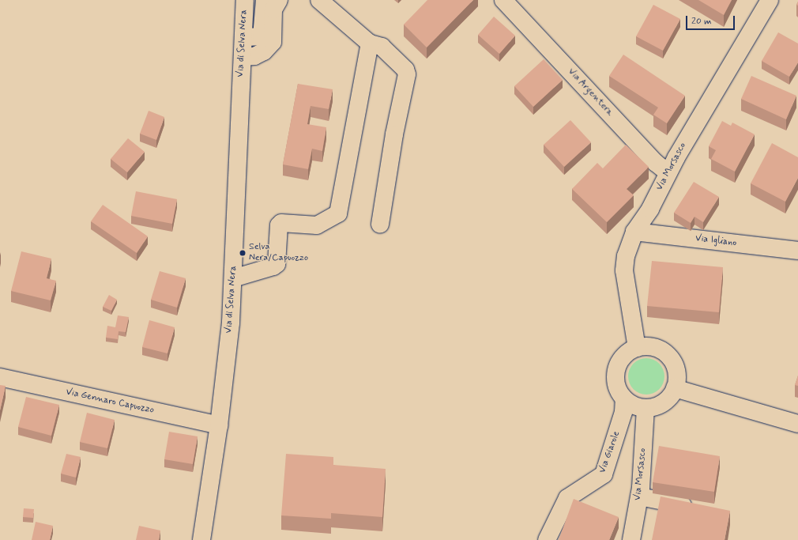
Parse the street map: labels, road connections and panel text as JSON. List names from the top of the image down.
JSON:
{
  "streets": {
    "street": [
      "Via di Selva Nera",
      "Via Argentera",
      "Via Morsasco",
      "Via Igliano",
      "Via Gennaro Capuozzo",
      "Via Giarole"
    ]
  },
  "crossings": [
    ["Via di Selva Nera", "Via Gennaro Capuozzo"],
    ["Via Argentera", "Via Morsasco"],
    ["Via Morsasco", "Via Igliano"],
    ["Via Morsasco", "Via Giarole"]
  ],
  "places": ["Selva Nera/Capuozzo"],
  "scale_bar": "20 m"
}
